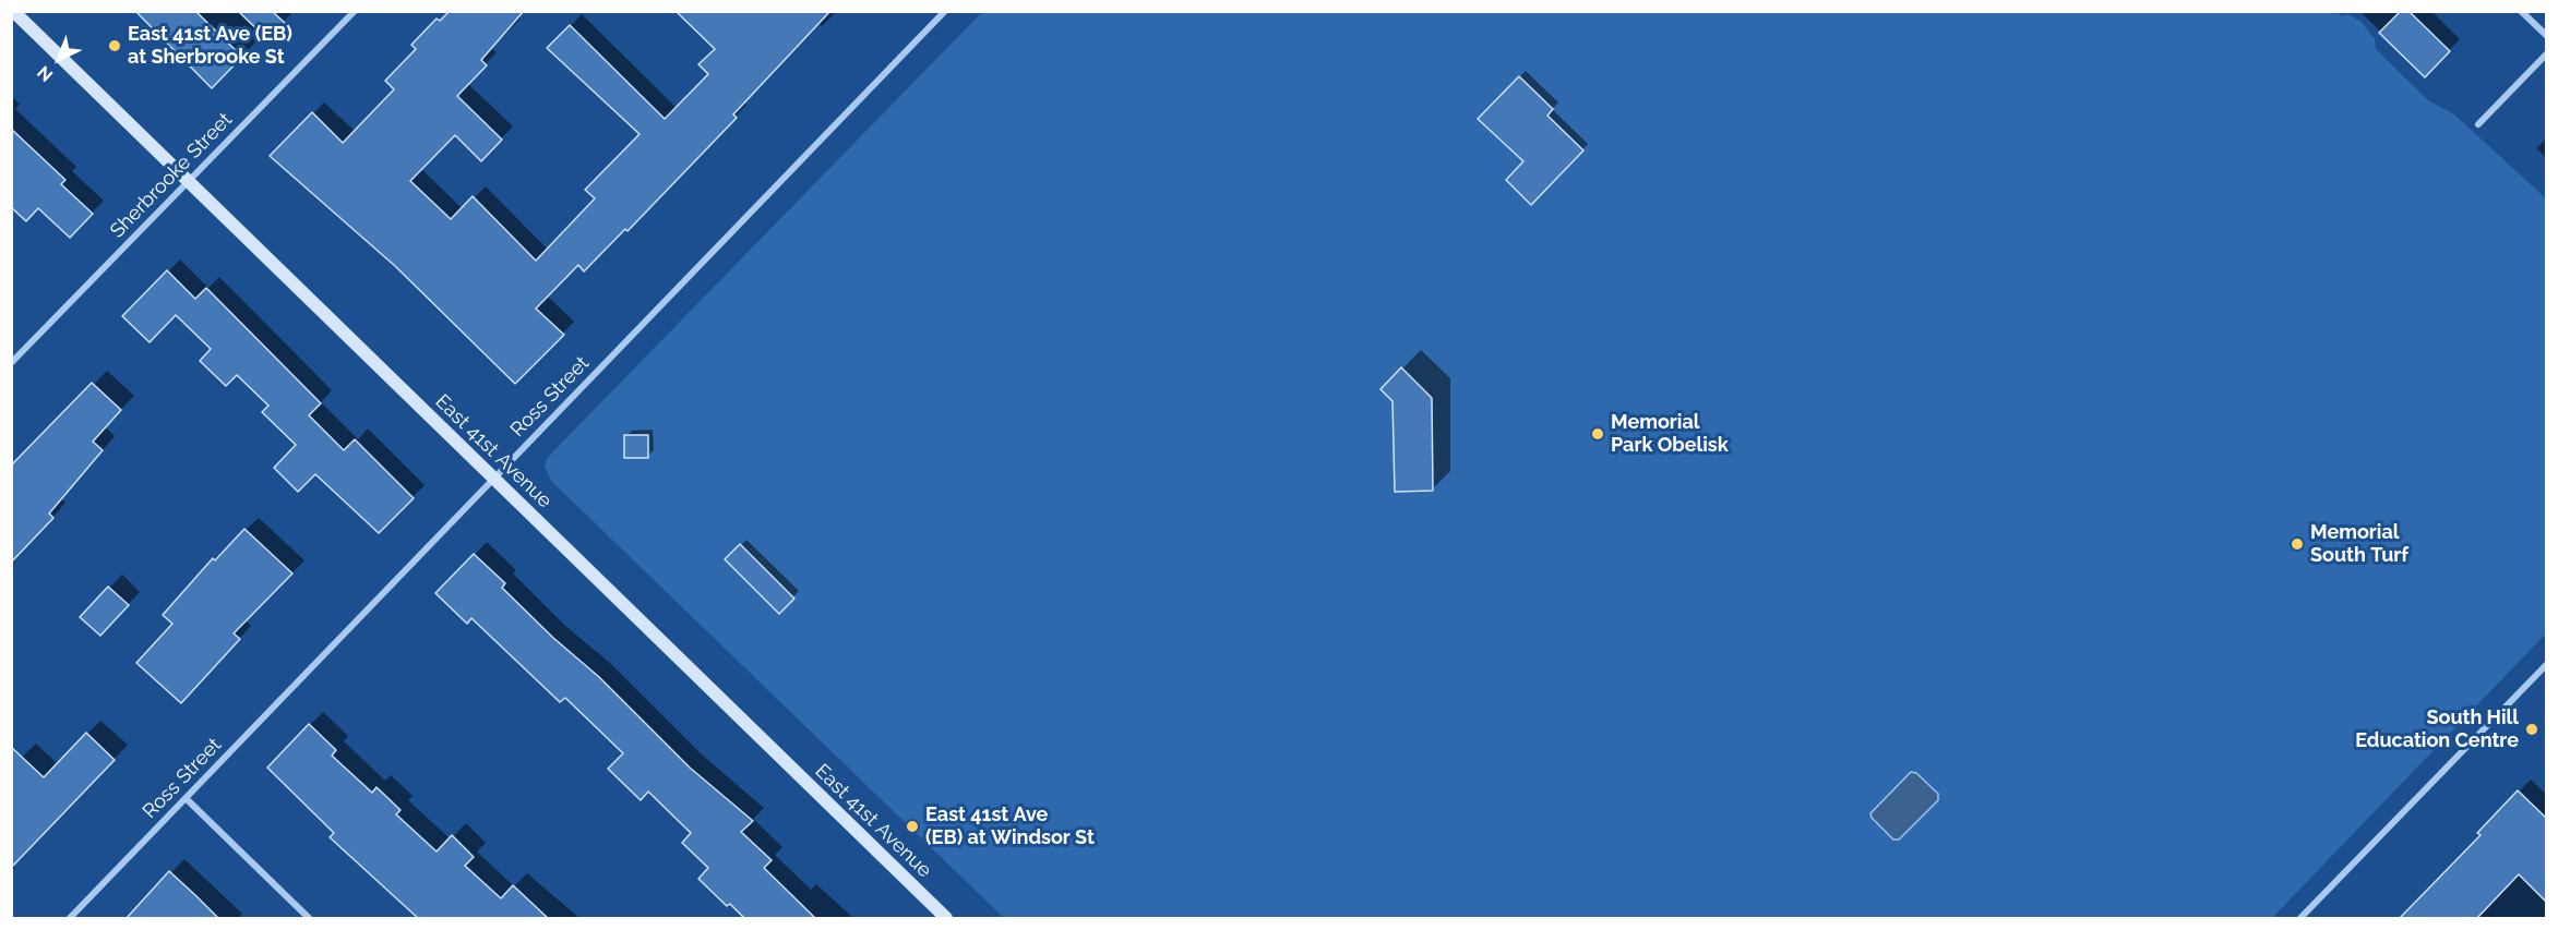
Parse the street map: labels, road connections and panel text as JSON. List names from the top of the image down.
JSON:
{
  "streets": {
    "main road": ["East 41st Avenue"],
    "street": ["Sherbrooke Street", "Ross Street"]
  },
  "crossings": [
    ["Sherbrooke Street", "East 41st Avenue"],
    ["Ross Street", "East 41st Avenue"]
  ],
  "places": [
    "East 41st Ave (EB) at Sherbrooke St",
    "Memorial Park Obelisk",
    "Memorial South Turf",
    "South Hill Education Centre",
    "East 41st Ave (EB) at Windsor St"
  ],
  "north": "bottom left"
}
